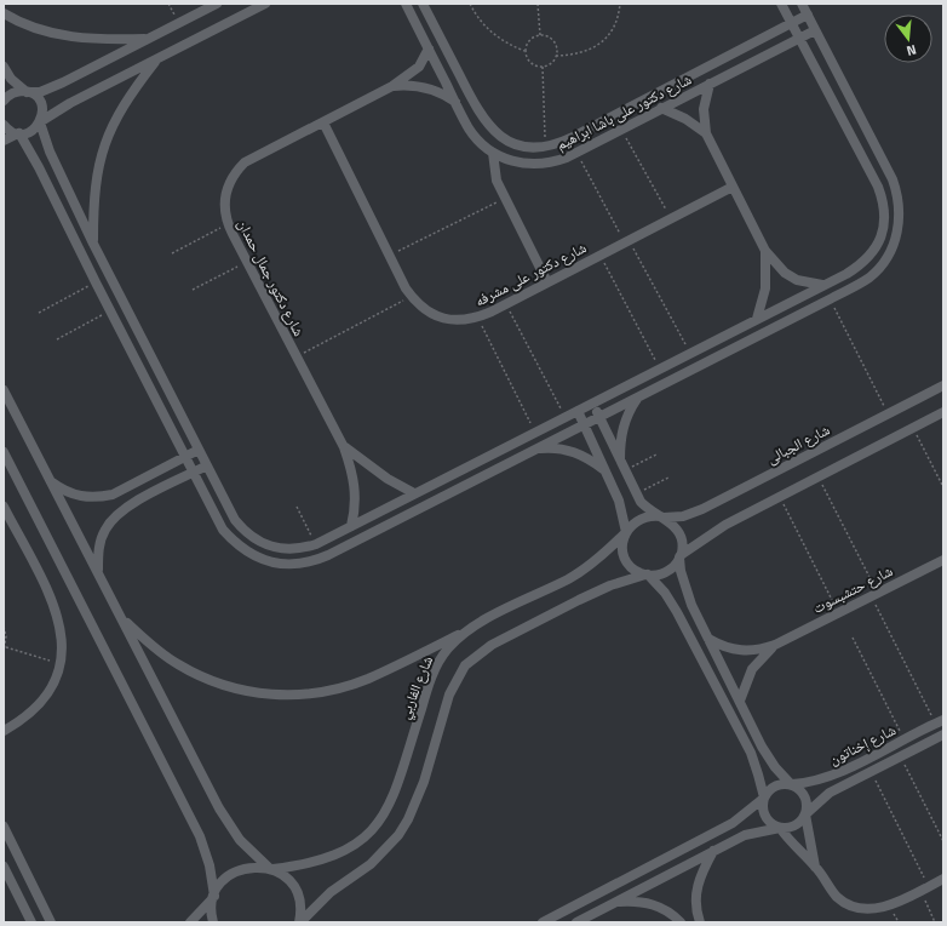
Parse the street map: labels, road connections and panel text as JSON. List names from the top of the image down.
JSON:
{
  "streets": {
    "street": [
      "شارع دكتور على باشا ابراهيم",
      "شارع دكتور على مشرفه",
      "شارع دكتور جمال حمدان",
      "شارع الجبالى",
      "شارع حتشبسوت",
      "شارع الفاربي",
      "شارع إخناتون"
    ]
  },
  "crossings": [
    ["شارع دكتور على باشا ابراهيم", "شارع دكتور جمال حمدان"],
    ["شارع دكتور على مشرفه", "شارع دكتور جمال حمدان"],
    ["شارع الجبالى", "شارع الفاربي"]
  ],
  "north": "bottom"
}
